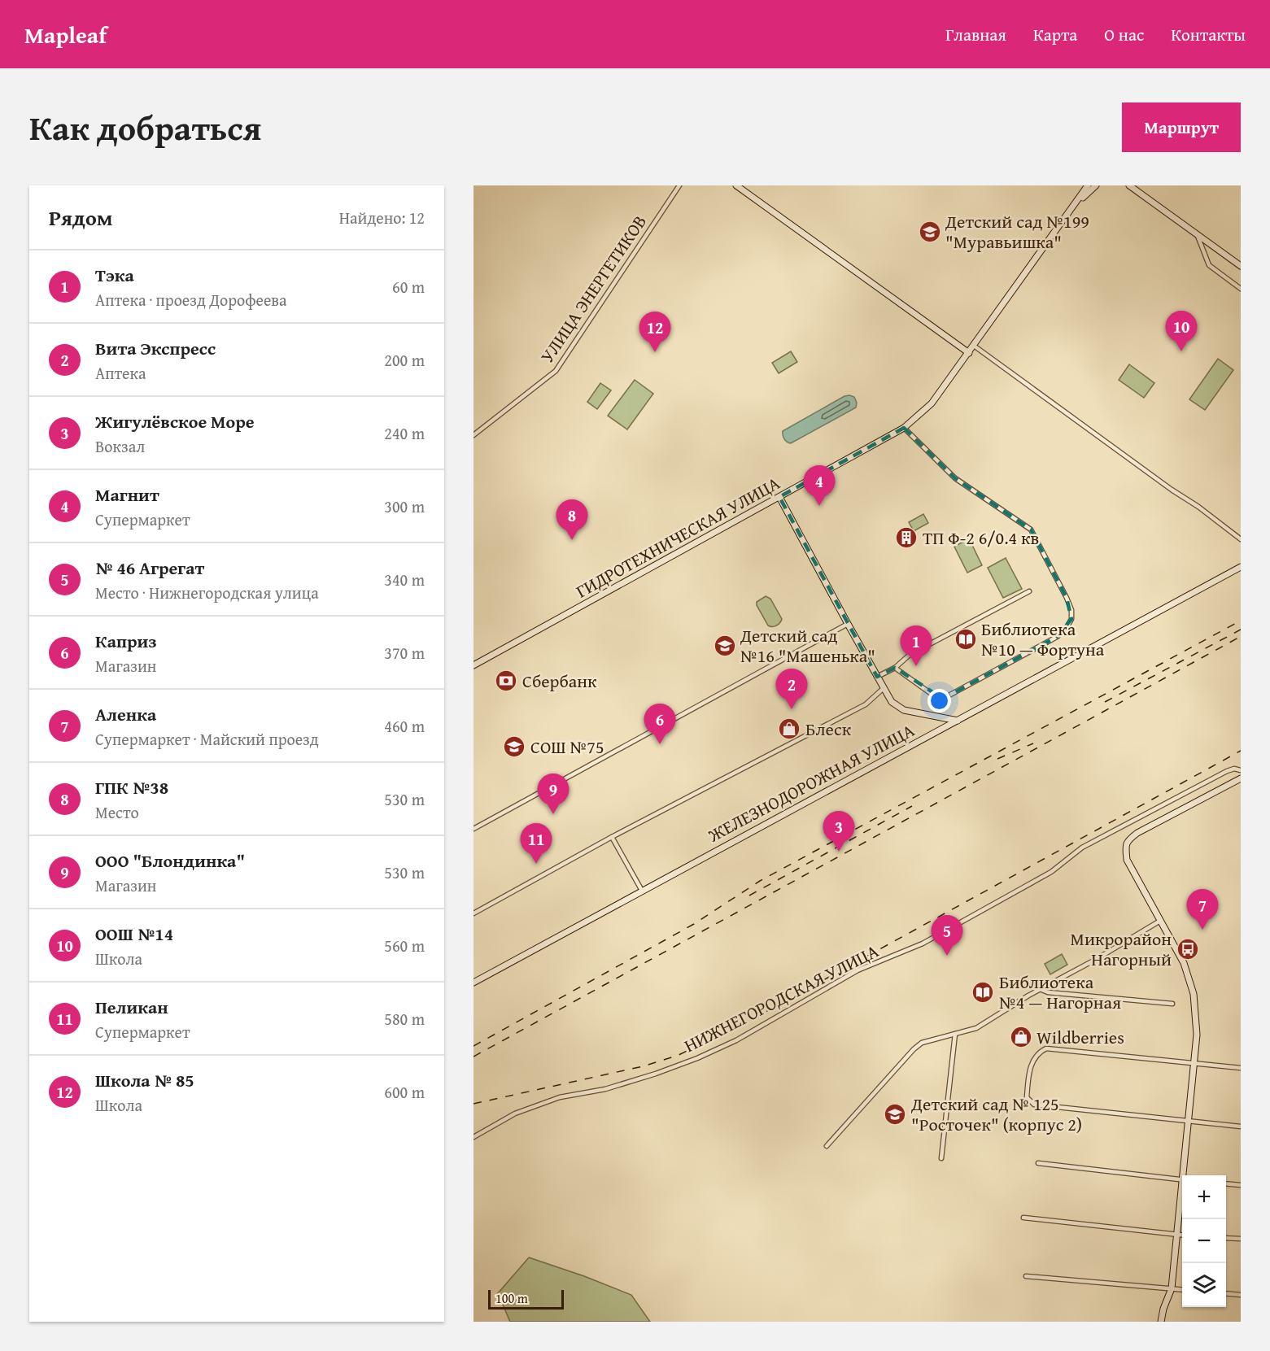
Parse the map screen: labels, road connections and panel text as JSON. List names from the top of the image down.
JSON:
{
  "streets": {
    "main road": ["ГИДРОТЕХНИЧЕСКАЯ УЛИЦА", "ЖЕЛЕЗНОДОРОЖНАЯ УЛИЦА"],
    "street": ["УЛИЦА ЭНЕРГЕТИКОВ", "НИЖНЕГОРОДСКАЯ УЛИЦА"]
  },
  "places": {
    "school or university": [
      "Детский сад №199 \"Муравьишка\"",
      "Детский сад №16 \"Машенька\"",
      "СОШ №75",
      "Детский сад № 125 \"Росточек\" (корпус 2)"
    ],
    "building": ["ТП Ф-2 6/0.4 кв"],
    "library": ["Библиотека №10 — Фортуна", "Библиотека №4 — Нагорная"],
    "bank": ["Сбербанк"],
    "shop": ["Блеск", "Wildberries"],
    "bus stop": ["Микрорайон Нагорный"]
  },
  "scale_bar": "100 m",
  "page": {
    "header": "Mapleaf",
    "nav": [
      "Главная",
      "Карта",
      "О нас",
      "Контакты"
    ],
    "title": "Как добраться",
    "buttons": "Маршрут",
    "heading": ["Рядом", "Найдено: 12"],
    "list": [
      {
        "mark": "1",
        "name": "Тэка",
        "note": "Аптека · проезд Дорофеева",
        "value": "60 m"
      },
      {
        "mark": "2",
        "name": "Вита Экспресс",
        "note": "Аптека",
        "value": "200 m"
      },
      {
        "mark": "3",
        "name": "Жигулёвское Море",
        "note": "Вокзал",
        "value": "240 m"
      },
      {
        "mark": "4",
        "name": "Магнит",
        "note": "Супермаркет",
        "value": "300 m"
      },
      {
        "mark": "5",
        "name": "№ 46 Агрегат",
        "note": "Место · Нижнегородская улица",
        "value": "340 m"
      },
      {
        "mark": "6",
        "name": "Каприз",
        "note": "Магазин",
        "value": "370 m"
      },
      {
        "mark": "7",
        "name": "Аленка",
        "note": "Супермаркет · Майский проезд",
        "value": "460 m"
      },
      {
        "mark": "8",
        "name": "ГПК №38",
        "note": "Место",
        "value": "530 m"
      },
      {
        "mark": "9",
        "name": "ООО \"Блондинка\"",
        "note": "Магазин",
        "value": "530 m"
      },
      {
        "mark": "10",
        "name": "ООШ №14",
        "note": "Школа",
        "value": "560 m"
      },
      {
        "mark": "11",
        "name": "Пеликан",
        "note": "Супермаркет",
        "value": "580 m"
      },
      {
        "mark": "12",
        "name": "Школа № 85",
        "note": "Школа",
        "value": "600 m"
      }
    ],
    "pins": [
      "10",
      "12",
      "4",
      "8",
      "1",
      "2",
      "6",
      "9",
      "3",
      "11",
      "7",
      "5"
    ],
    "map_buttons": ["+", "−"],
    "scale": "100 m"
  }
}
